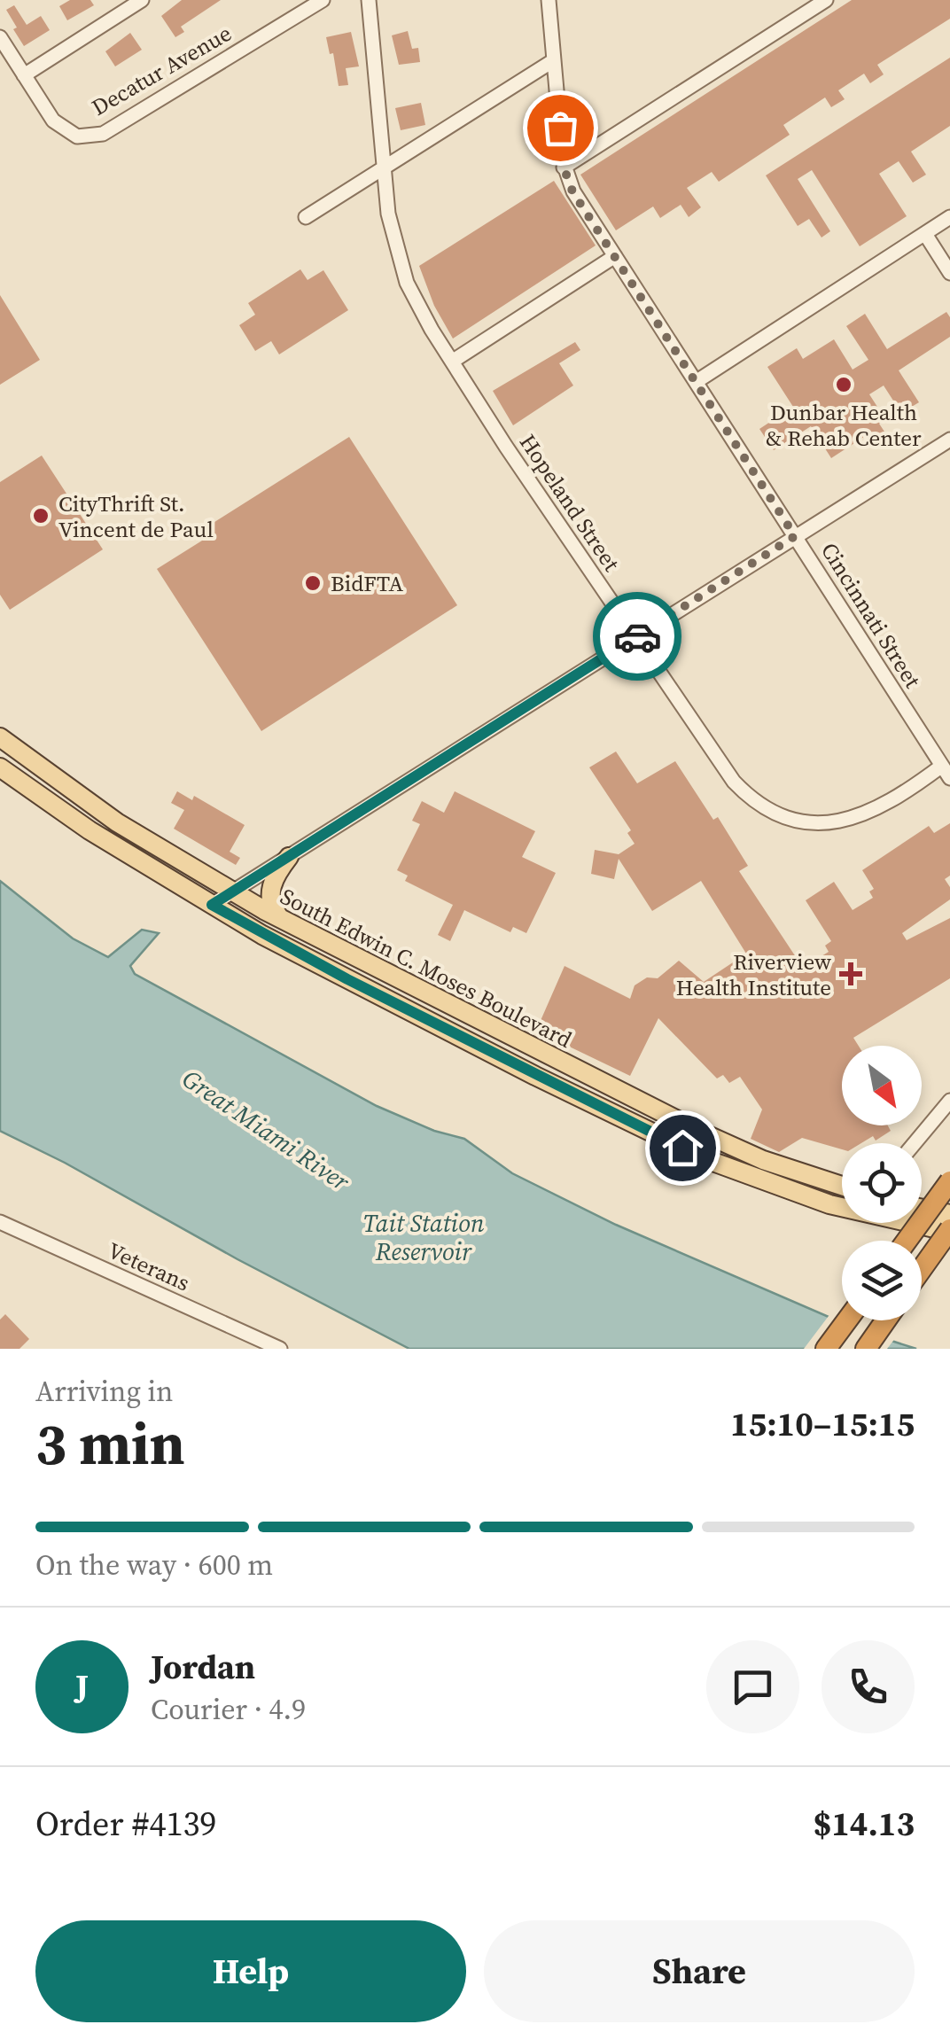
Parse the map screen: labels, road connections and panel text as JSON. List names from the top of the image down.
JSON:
{
  "streets": {
    "main road": ["South Edwin C. Moses Boulevard"],
    "street": [
      "Decatur Avenue",
      "Hopeland Street",
      "Cincinnati Street",
      "Veterans"
    ]
  },
  "crossings": [
    ["Hopeland Street", "Cincinnati Street"]
  ],
  "water": ["Great Miami River", "Tait Station Reservoir"],
  "places": {
    "other": ["Dunbar Health & Rehab Center", "CityThrift St. Vincent de Paul", "BidFTA"],
    "health": ["Riverview Health Institute"]
  },
  "north": "bottom right",
  "page": {
    "heading": ["3 min", "Arriving in", "15:10–15:15"],
    "panel": [
      "Jordan",
      "Courier · 4.9",
      "Order #4139",
      "$14.13"
    ],
    "bar": "On the way · 600 m",
    "round": "J",
    "buttons": ["Help", "Share"]
  }
}
